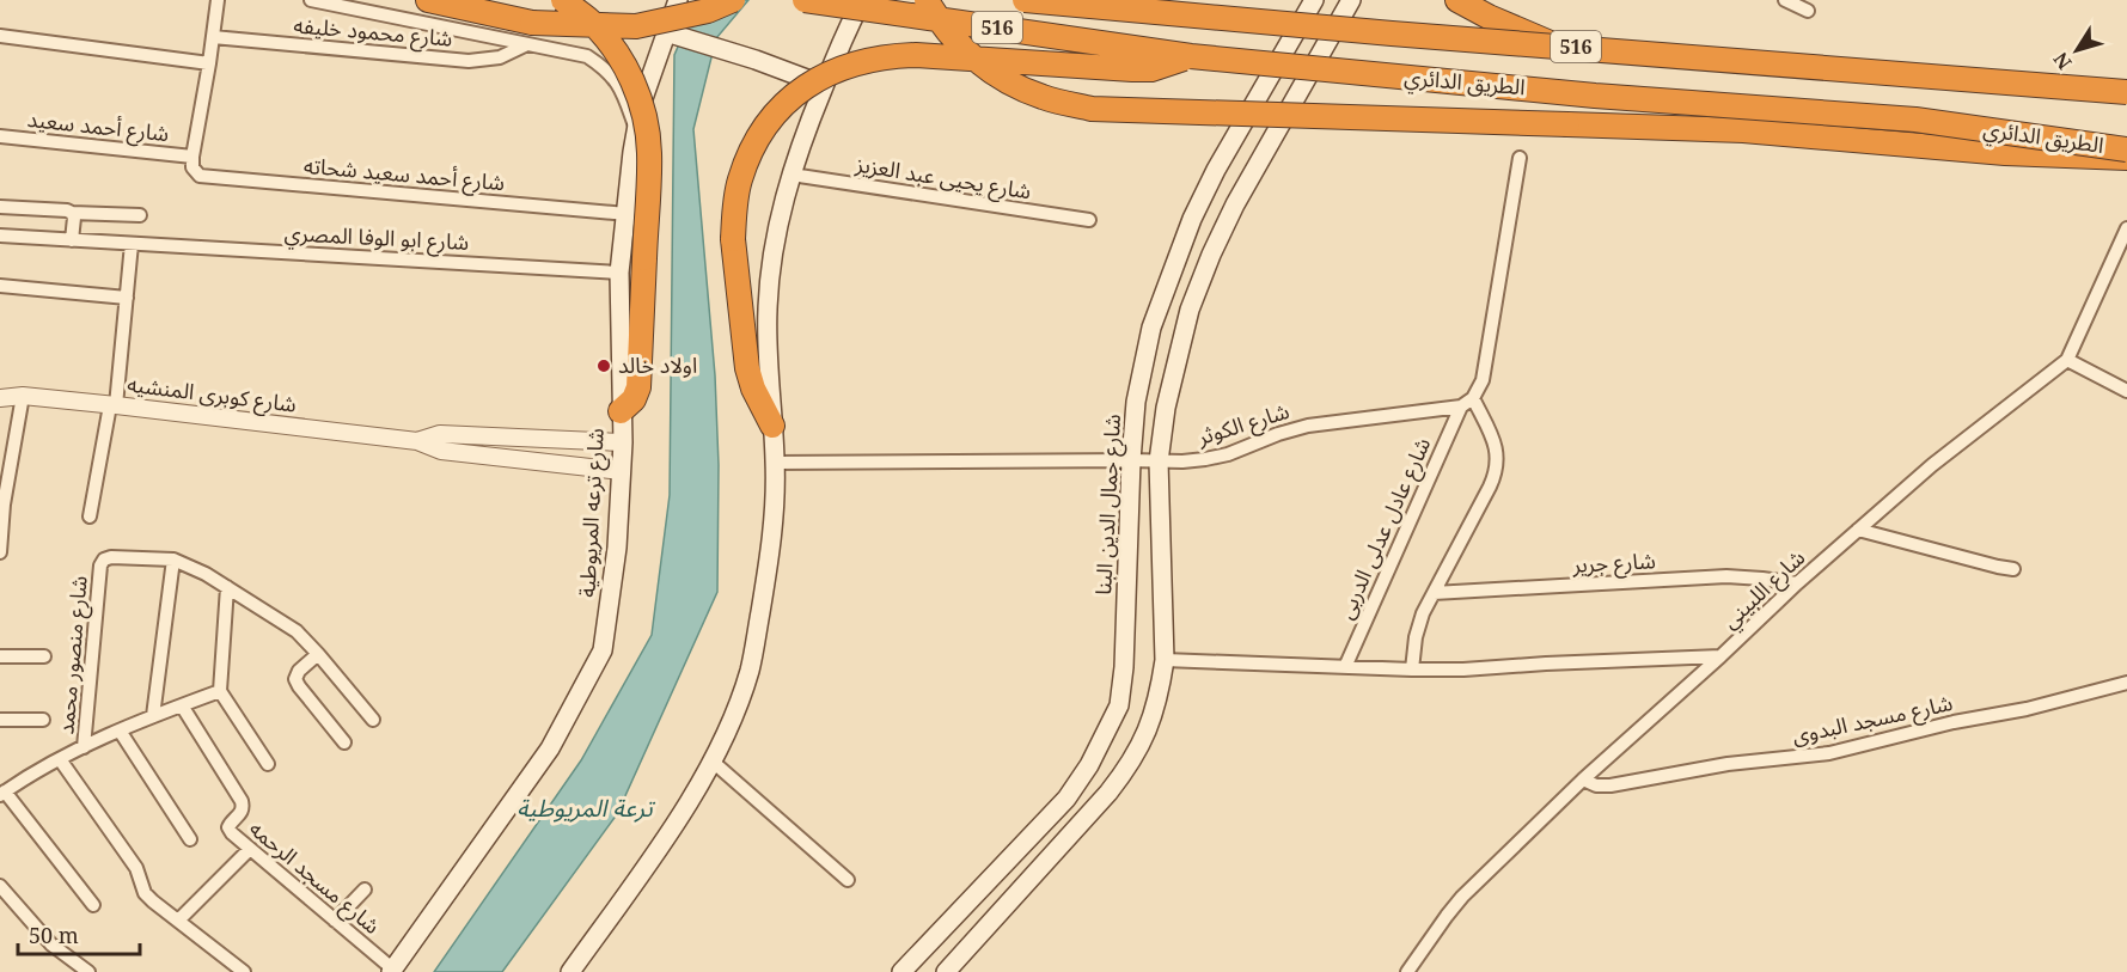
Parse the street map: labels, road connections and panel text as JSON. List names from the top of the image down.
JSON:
{
  "streets": {
    "highway": ["516", "الطريق الدائري"],
    "main road": ["شارع جمال الدين البنا", "شارع ترعه المريوطية"],
    "street": [
      "شارع محمود خليفه",
      "شارع أحمد سعيد",
      "شارع أحمد سعيد شحاته",
      "شارع يحيى عبد العزيز",
      "شارع ابو الوفا المصري",
      "شارع كوبرى المنشيه",
      "شارع الكوثر",
      "شارع عادل عدلى الدربى",
      "شارع جرير",
      "شارع اللبيني",
      "شارع منصور محمد",
      "شارع مسجد البدوى",
      "شارع مسجد الرحمه"
    ]
  },
  "crossings": [
    ["شارع أحمد سعيد", "شارع أحمد سعيد شحاته"],
    ["شارع أحمد سعيد شحاته", "شارع ترعه المريوطية"],
    ["شارع ابو الوفا المصري", "شارع ترعه المريوطية"],
    ["شارع كوبرى المنشيه", "شارع ترعه المريوطية"],
    ["شارع الكوثر", "شارع جمال الدين البنا"],
    ["شارع الكوثر", "شارع عادل عدلى الدربى"],
    ["شارع ترعه المريوطية", "شارع مسجد الرحمه"],
    ["شارع جرير", "شارع اللبيني"],
    ["شارع اللبيني", "شارع مسجد البدوى"]
  ],
  "water": ["ترعة المريوطية"],
  "places": ["اولاد خالد"],
  "scale_bar": "50 m",
  "north": "bottom left"
}
